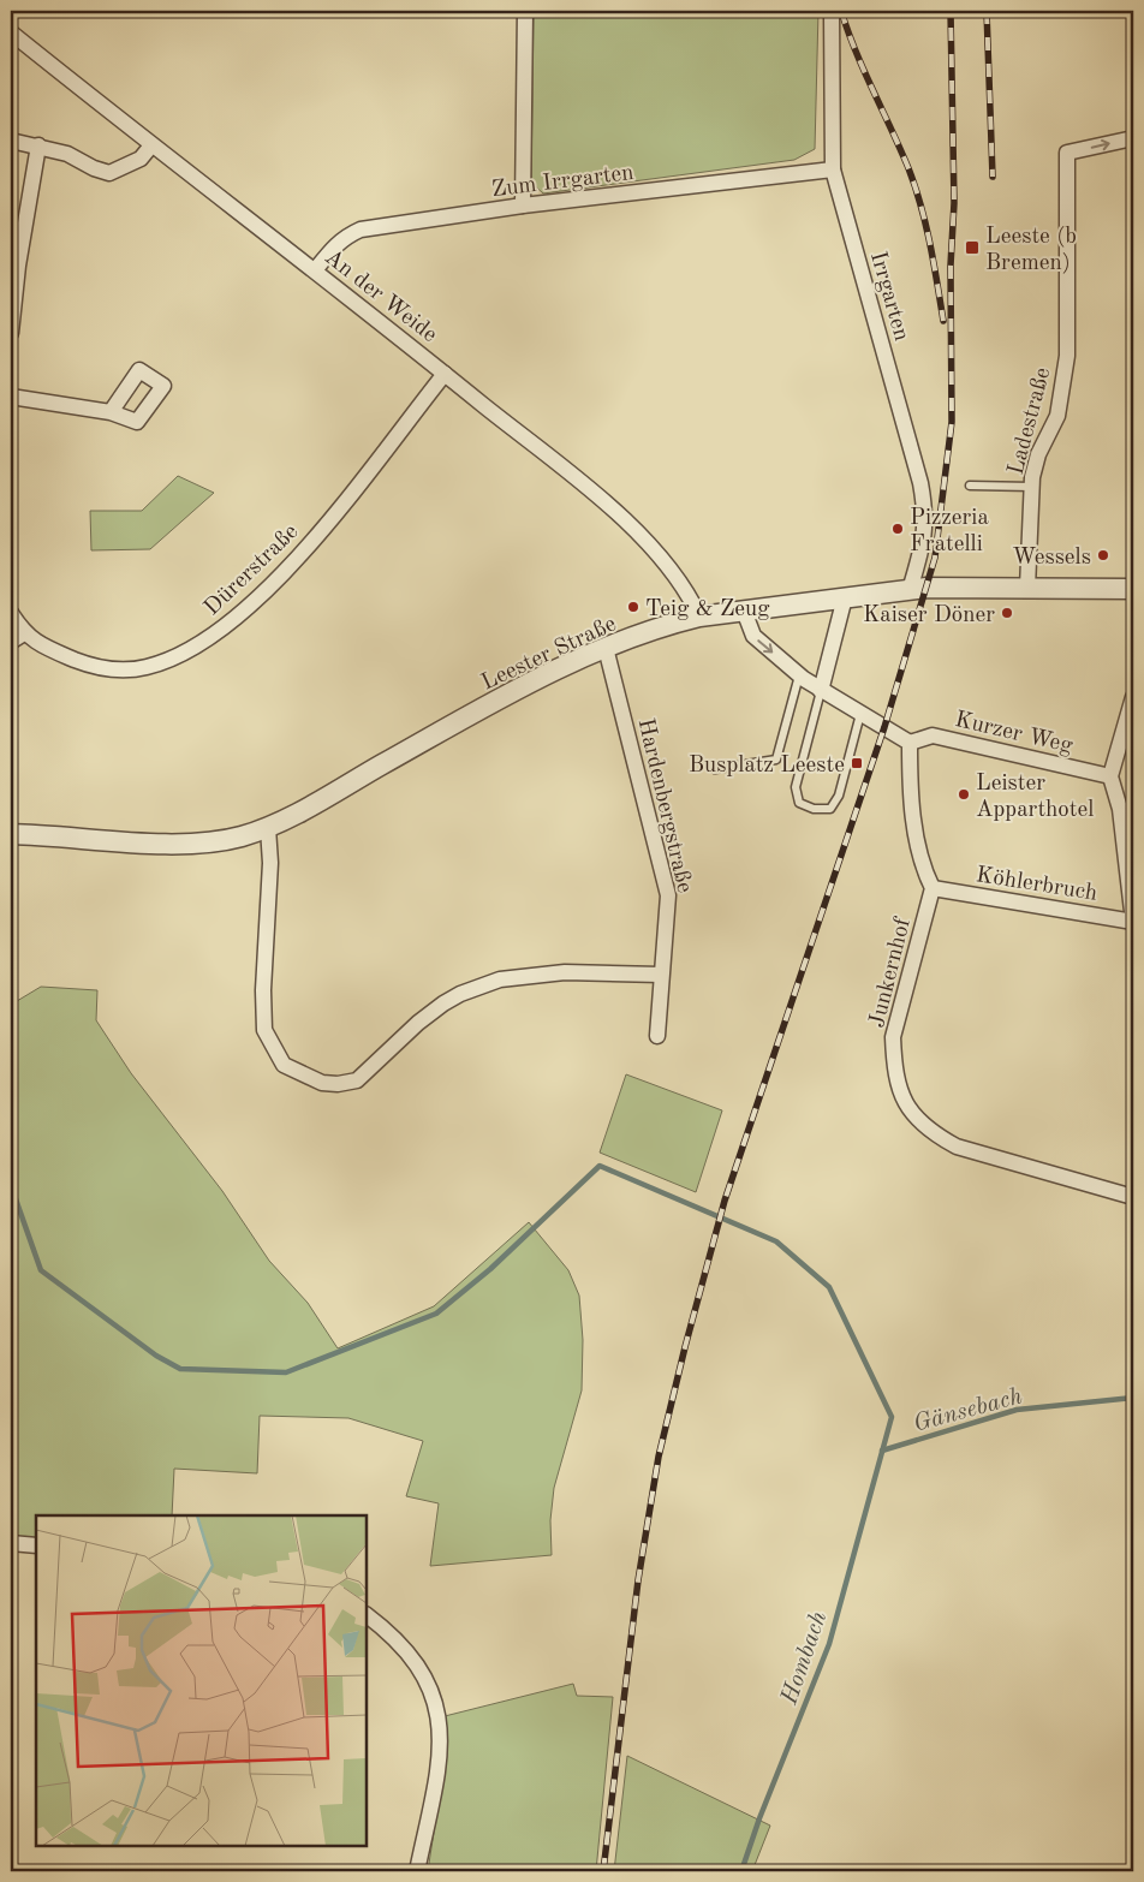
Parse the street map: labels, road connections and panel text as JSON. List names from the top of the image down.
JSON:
{
  "streets": {
    "street": [
      "Zum Irrgarten",
      "An der Weide",
      "Irrgarten",
      "Ladestraße",
      "Dürerstraße",
      "Leester Straße",
      "Kurzer Weg",
      "Hardenbergstraße",
      "Köhlerbruch",
      "Junkernhof"
    ]
  },
  "crossings": [
    ["Zum Irrgarten", "An der Weide"],
    ["Zum Irrgarten", "Irrgarten"],
    ["An der Weide", "Dürerstraße"],
    ["An der Weide", "Leester Straße"],
    ["Irrgarten", "Leester Straße"],
    ["Ladestraße", "Leester Straße"],
    ["Leester Straße", "Hardenbergstraße"],
    ["Köhlerbruch", "Junkernhof"]
  ],
  "one_way": ["Ladestraße"],
  "water": ["Gänsebach", "Hombach"],
  "places": {
    "transit": ["Leeste (b Bremen)", "Busplatz Leeste"],
    "other": [
      "Pizzeria Fratelli",
      "Wessels",
      "Teig & Zeug",
      "Kaiser Döner",
      "Leister Apparthotel"
    ]
  }
}
